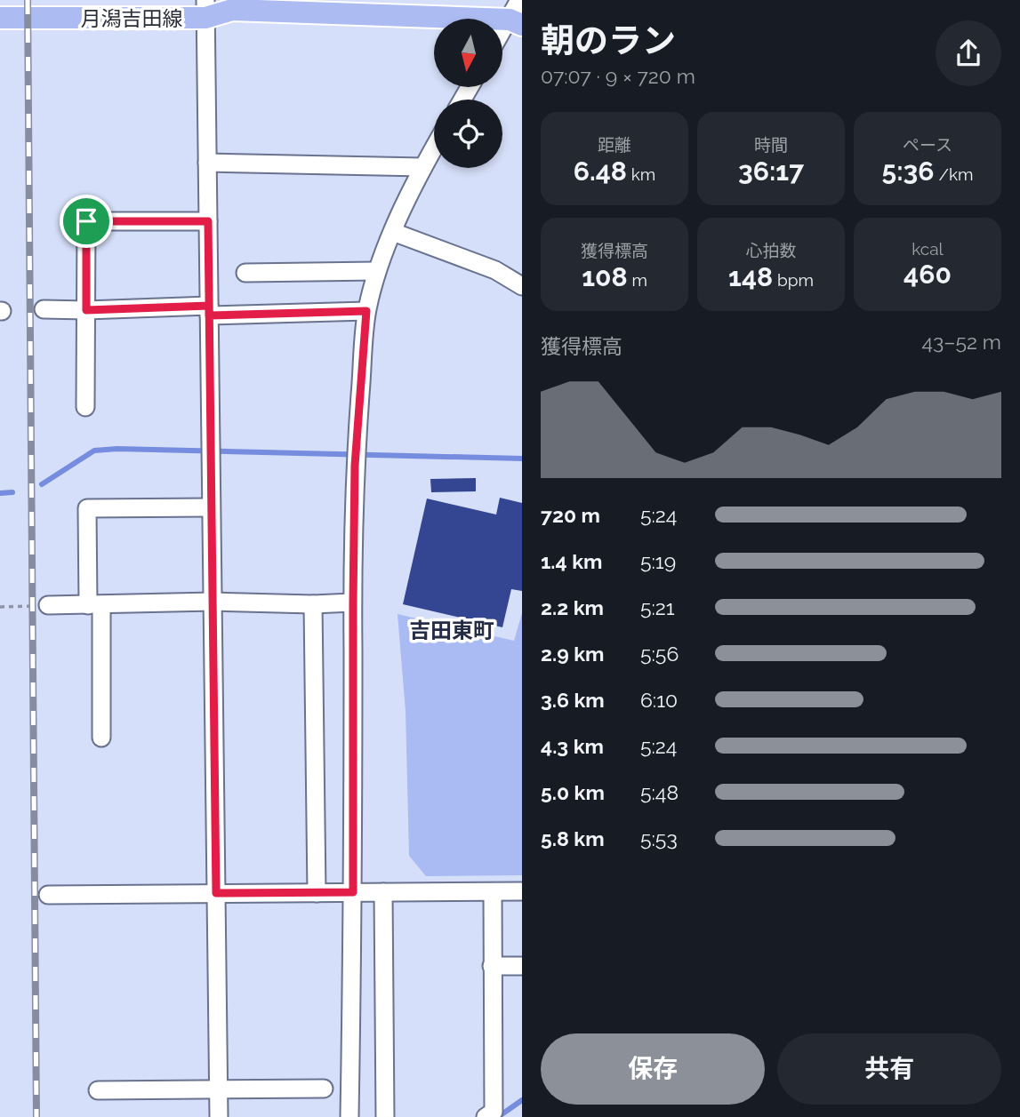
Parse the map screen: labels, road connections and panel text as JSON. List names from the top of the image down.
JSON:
{
  "streets": {
    "main road": ["月潟吉田線"]
  },
  "districts": ["吉田東町"],
  "north": "bottom",
  "page": {
    "heading": ["朝のラン", "07:07 · 9 × 720 m"],
    "stats": [
      ["距離", "6.48 km"],
      ["時間", "36:17"],
      ["ペース", "5:36 /km"],
      ["獲得標高", "108 m"],
      ["心拍数", "148 bpm"],
      ["kcal", "460"]
    ],
    "chart": ["獲得標高", "43–52 m"],
    "list": [
      {
        "name": "720 m",
        "note": "5:24"
      },
      {
        "name": "1.4 km",
        "note": "5:19"
      },
      {
        "name": "2.2 km",
        "note": "5:21"
      },
      {
        "name": "2.9 km",
        "note": "5:56"
      },
      {
        "name": "3.6 km",
        "note": "6:10"
      },
      {
        "name": "4.3 km",
        "note": "5:24"
      },
      {
        "name": "5.0 km",
        "note": "5:48"
      },
      {
        "name": "5.8 km",
        "note": "5:53"
      }
    ],
    "buttons": ["保存", "共有"]
  }
}
